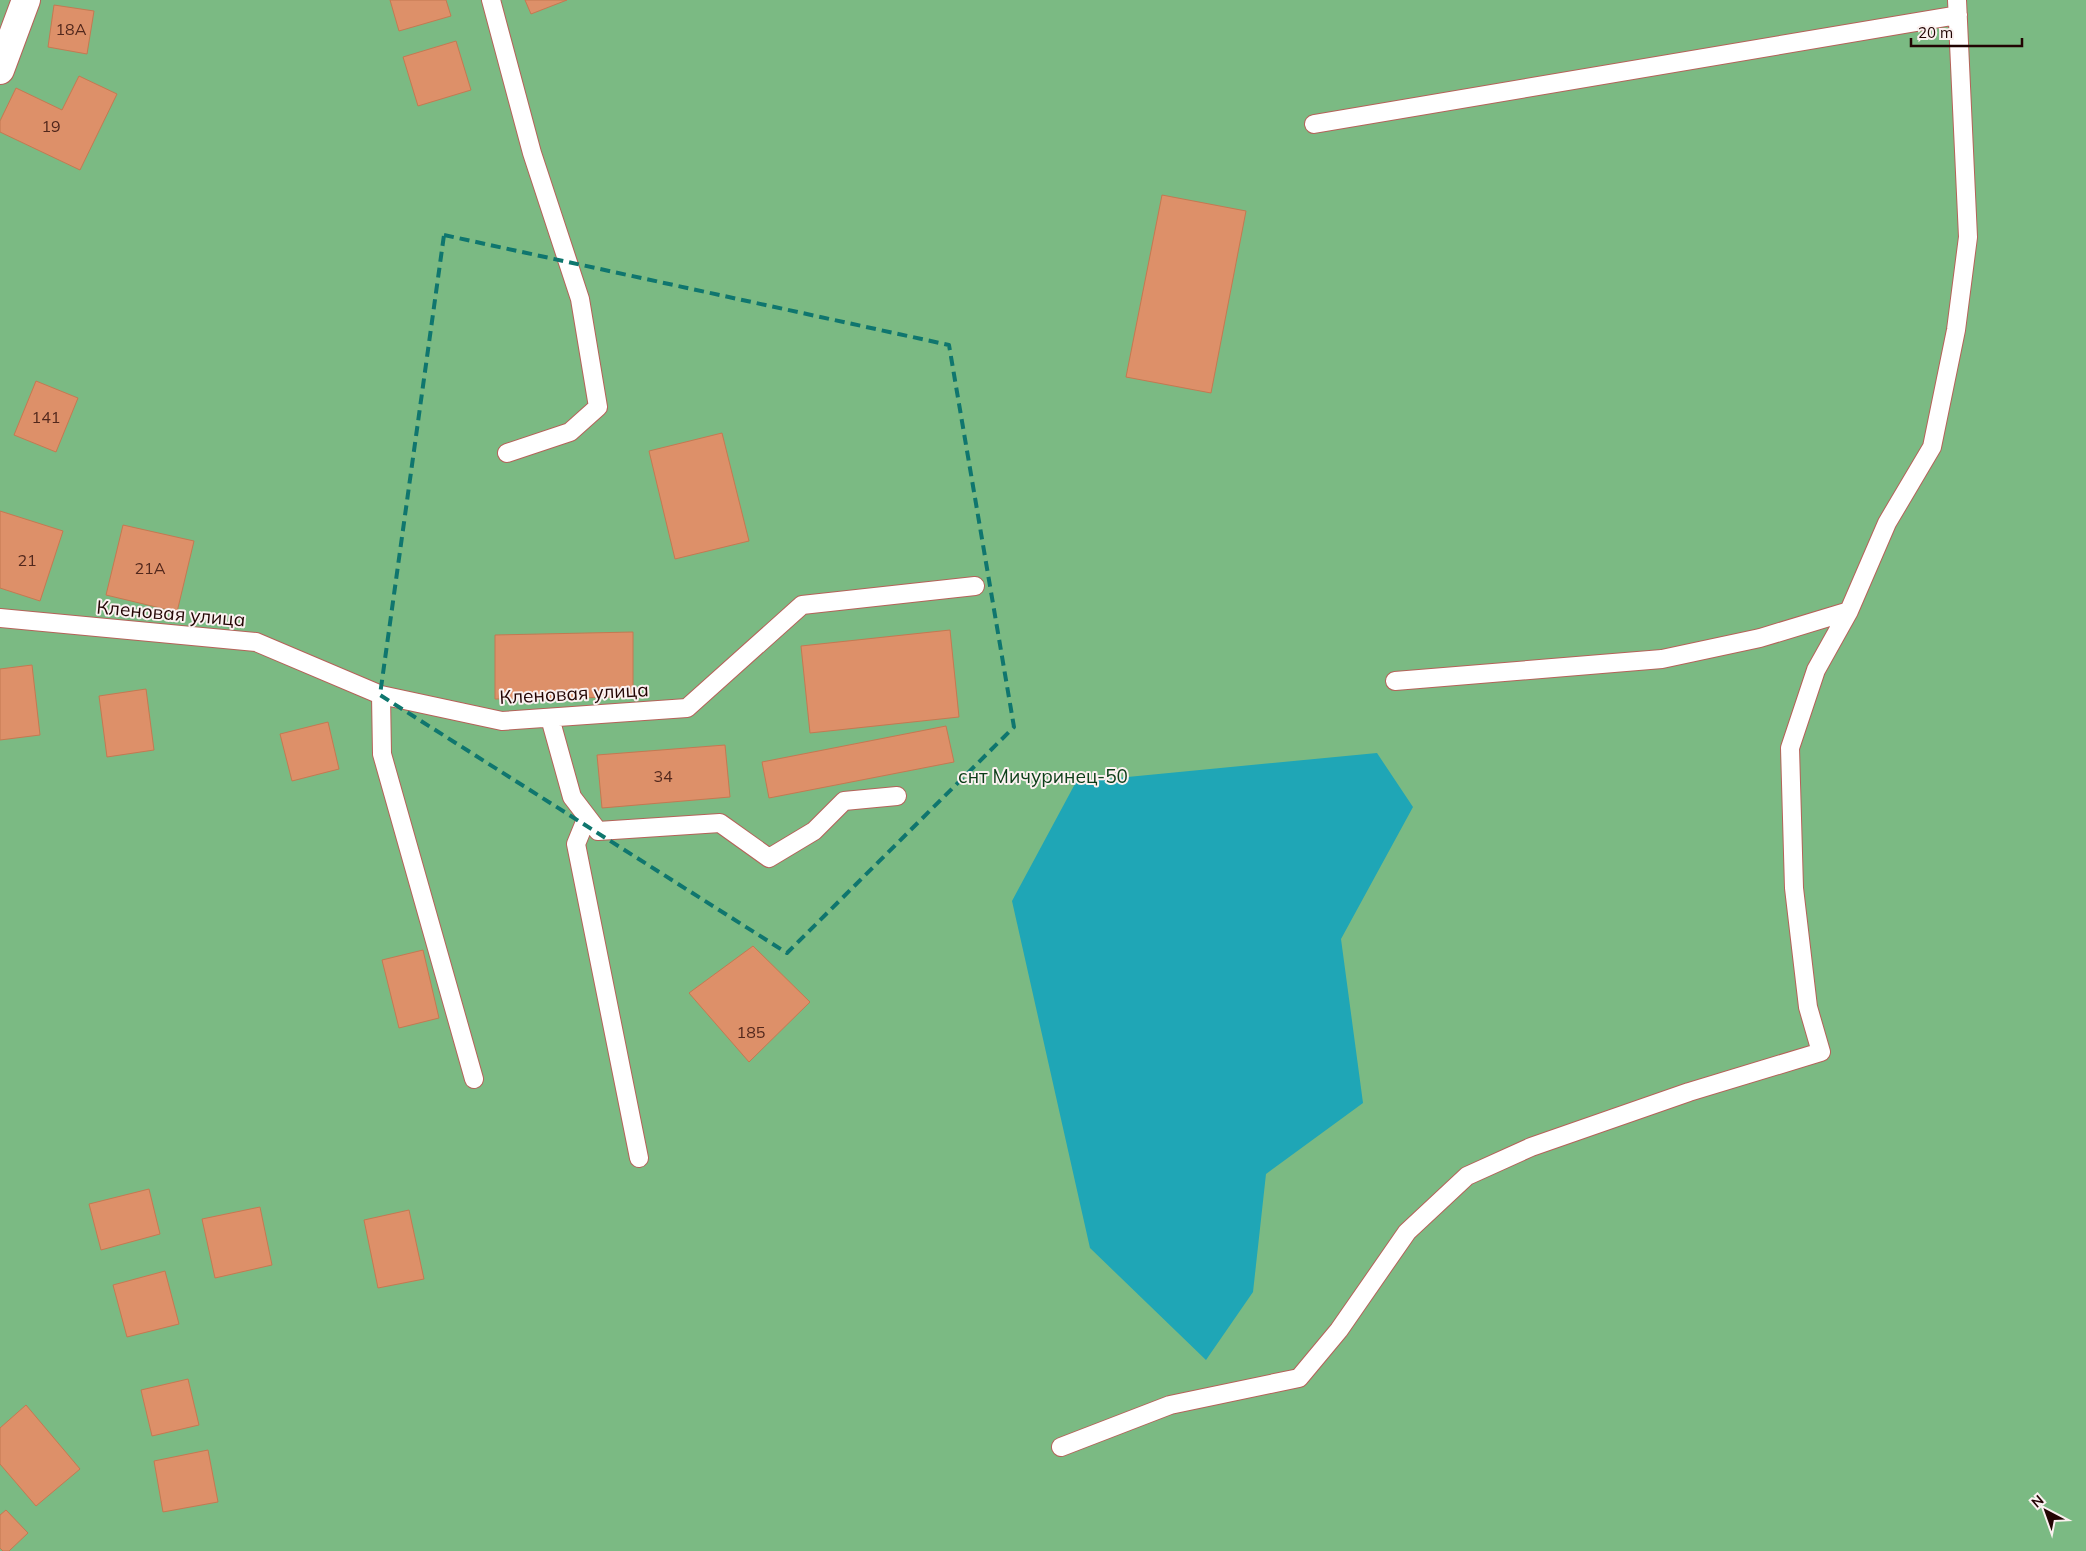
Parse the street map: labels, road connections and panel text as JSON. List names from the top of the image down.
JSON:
{
  "streets": {
    "lane": ["Кленовая улица"]
  },
  "parks": ["снт Мичуринец-50"],
  "house_numbers": [
    "18А",
    "19",
    "141",
    "21",
    "21А",
    "34",
    "185"
  ],
  "scale_bar": "20 m",
  "north": "top left"
}
